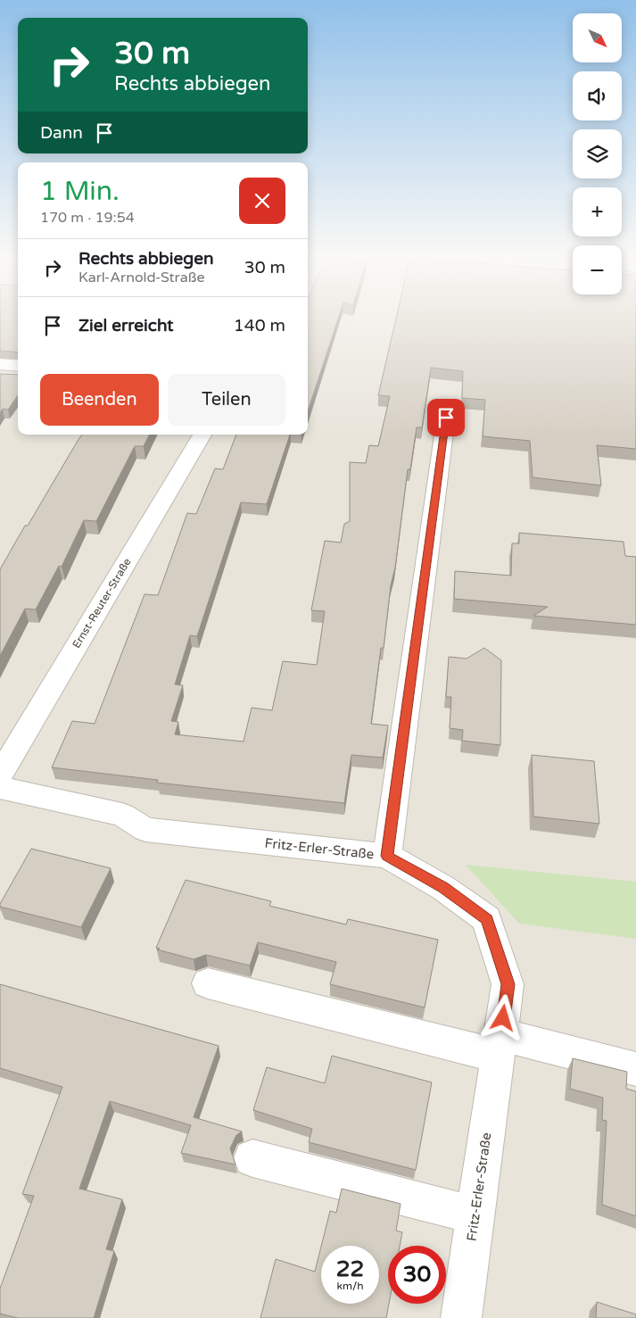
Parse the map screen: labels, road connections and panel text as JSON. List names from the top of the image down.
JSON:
{
  "streets": {
    "street": ["Ernst-Reuter-Straße", "Fritz-Erler-Straße"]
  },
  "north": "bottom right",
  "page": {
    "map_buttons": ["+", "−"],
    "turn": ["30 m", "Rechts abbiegen"],
    "then": "Dann",
    "heading": ["1 Min.", "170 m · 19:54"],
    "list": [
      {
        "name": "Rechts abbiegen",
        "note": "Karl-Arnold-Straße",
        "value": "30 m"
      },
      {
        "name": "Ziel erreicht",
        "value": "140 m"
      }
    ],
    "buttons": ["Beenden", "Teilen"],
    "speed": "22 km/h",
    "limit": "30"
  }
}
